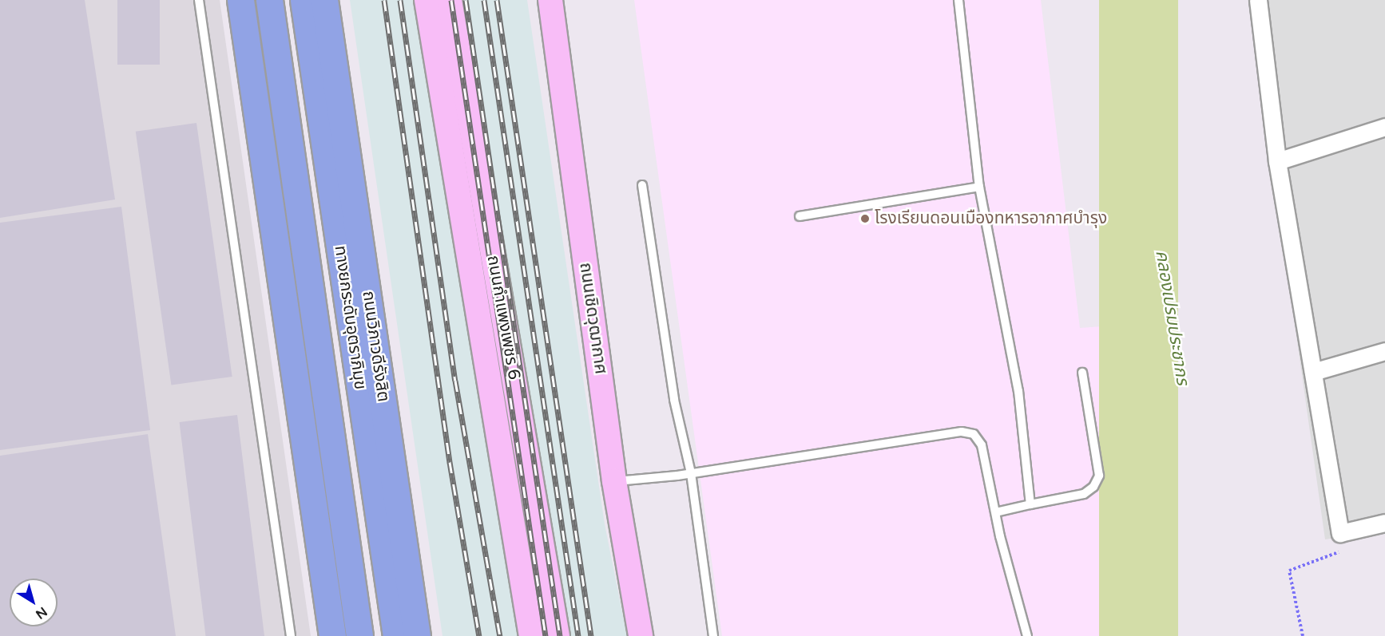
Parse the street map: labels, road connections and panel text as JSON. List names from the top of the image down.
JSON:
{
  "streets": {
    "highway": ["ทางยกระดับอุตราภิมุข", "ถนนวิภาวดีรังสิต"],
    "main road": ["ถนนกำแพงเพชร 6", "ถนนเชิดวุฒากาศ"]
  },
  "water": ["คลองเปรมประชากร"],
  "places": ["โรงเรียนดอนเมืองทหารอากาศบำรุง"],
  "north": "bottom right"
}
